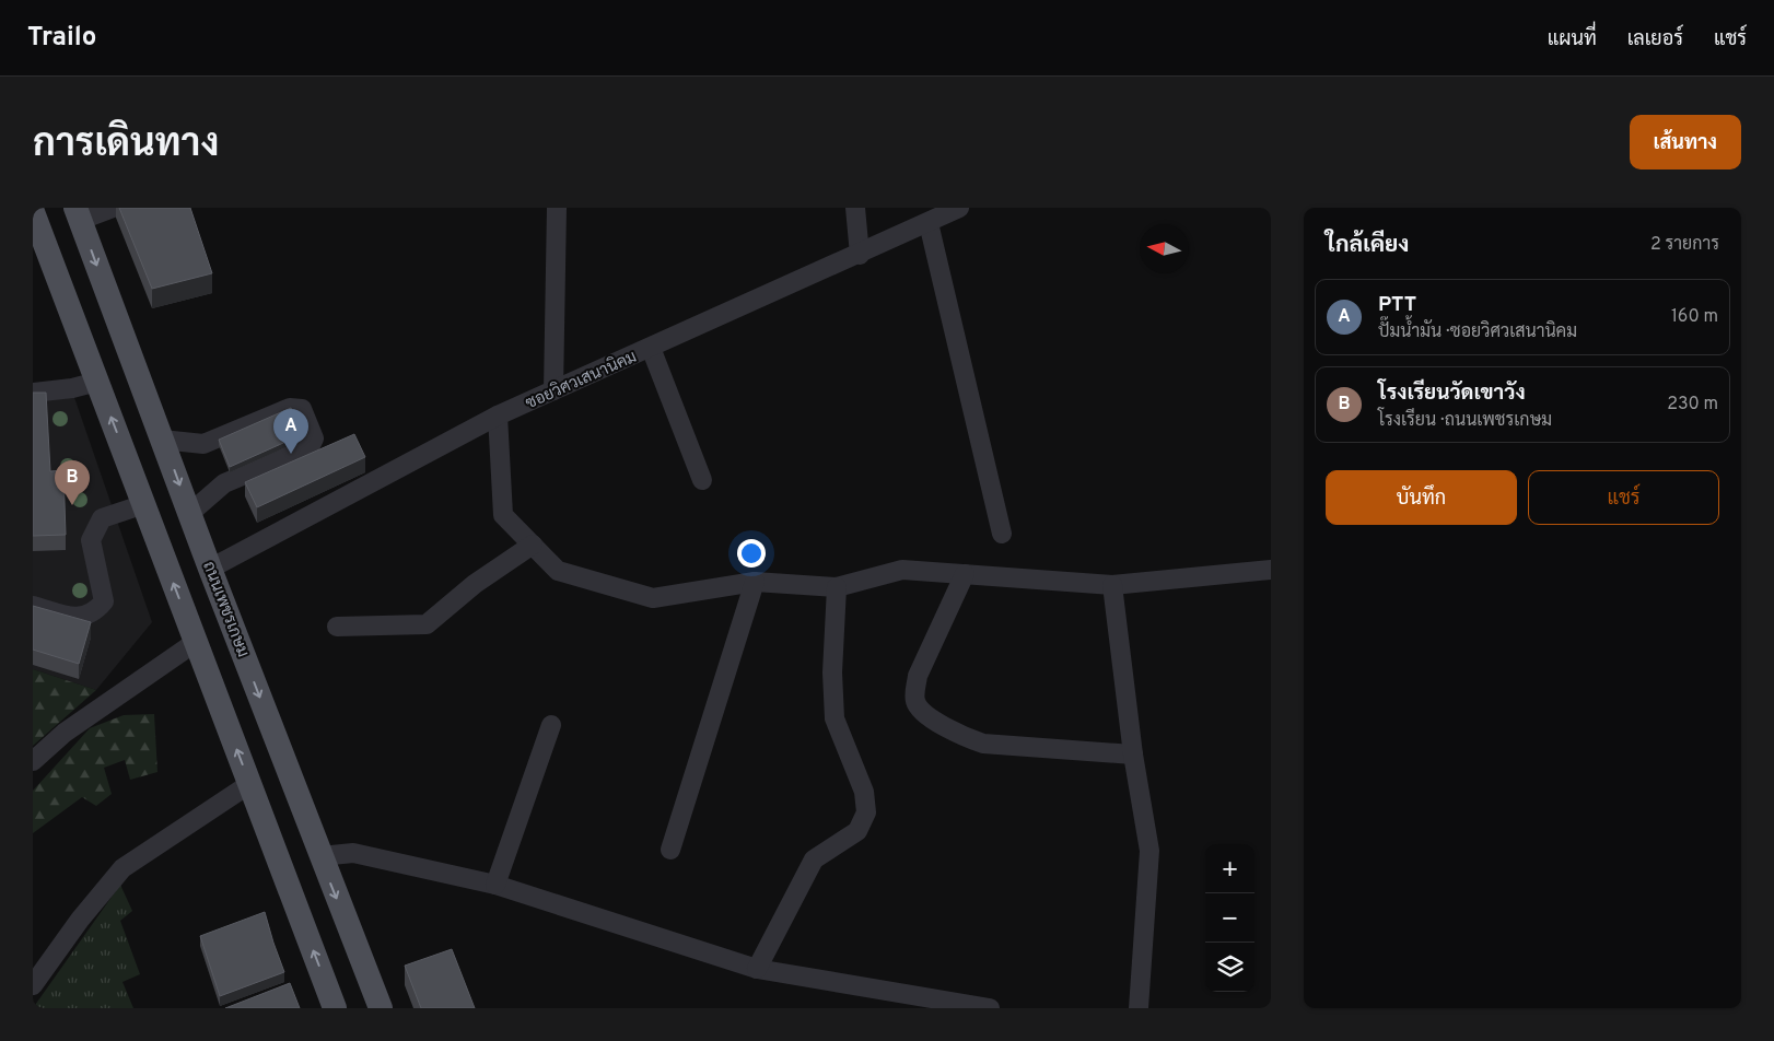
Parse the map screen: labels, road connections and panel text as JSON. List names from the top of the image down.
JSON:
{
  "streets": {
    "main road": ["ถนนเพชรเกษม"],
    "street": ["ซอยวิศวเสนานิคม"]
  },
  "crossings": [
    ["ซอยวิศวเสนานิคม", "ถนนเพชรเกษม"]
  ],
  "north": "left",
  "page": {
    "header": "Trailo",
    "nav": ["แผนที่", "เลเยอร์", "แชร์"],
    "title": "การเดินทาง",
    "buttons": [
      "เส้นทาง",
      ["บันทึก", "แชร์"]
    ],
    "heading": ["ใกล้เคียง", "2 รายการ"],
    "list": [
      {
        "mark": "A",
        "name": "PTT",
        "note": "ปั๊มน้ำมัน · ซอยวิศวเสนานิคม",
        "value": "160 m"
      },
      {
        "mark": "B",
        "name": "โรงเรียนวัดเขาวัง",
        "note": "โรงเรียน · ถนนเพชรเกษม",
        "value": "230 m"
      }
    ],
    "pins": ["A", "B"],
    "map_buttons": ["+", "−"]
  }
}
